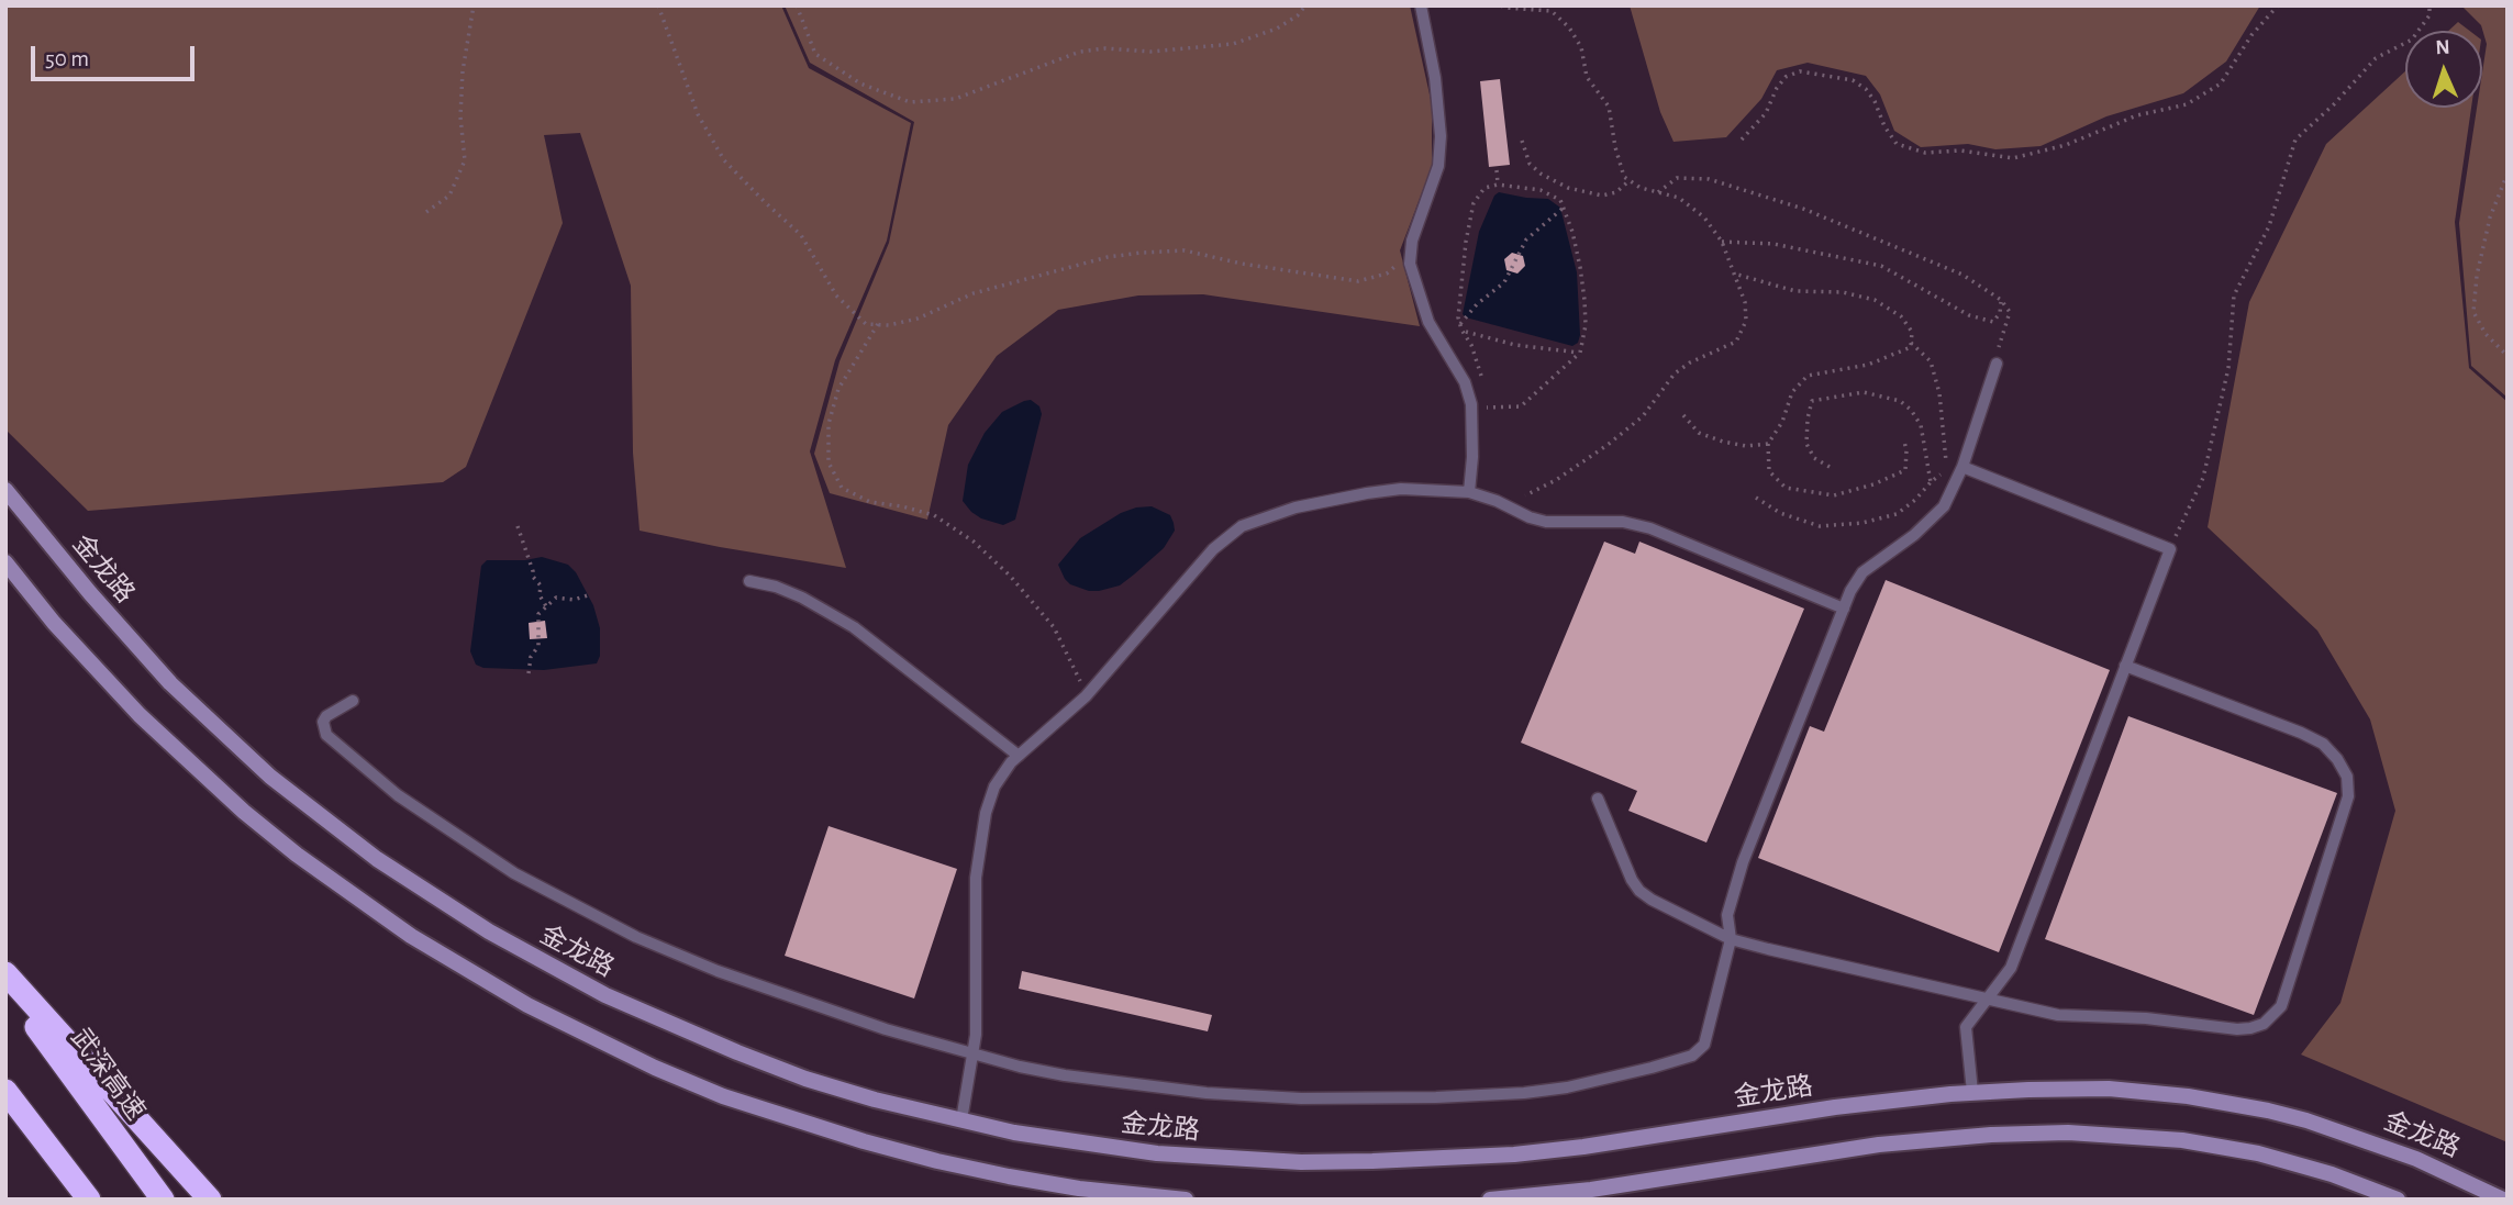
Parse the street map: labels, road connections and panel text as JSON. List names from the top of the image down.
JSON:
{
  "streets": {
    "highway": ["武深高速"],
    "street": ["金龙路"]
  },
  "scale_bar": "50 m",
  "north": "top"
}
